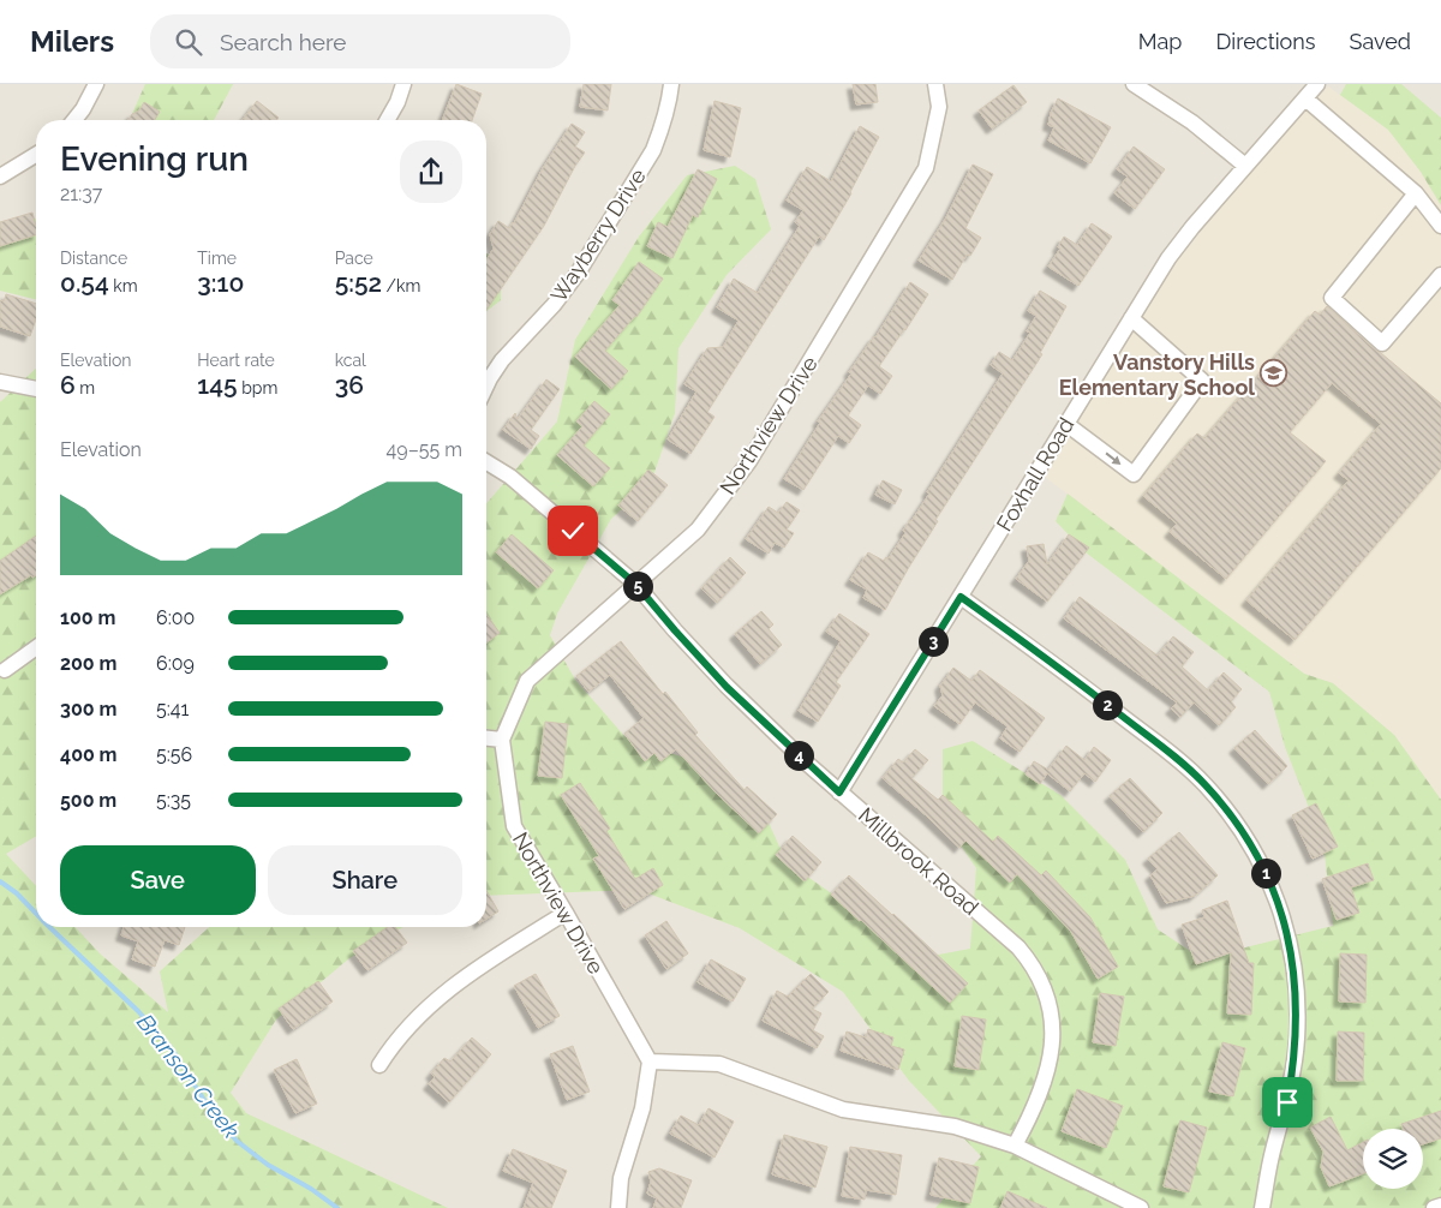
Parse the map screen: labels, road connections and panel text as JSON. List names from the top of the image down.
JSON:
{
  "streets": {
    "street": [
      "Wayberry Drive",
      "Northview Drive",
      "Foxhall Road",
      "Millbrook Road"
    ]
  },
  "crossings": [
    ["Northview Drive", "Millbrook Road"],
    ["Foxhall Road", "Millbrook Road"]
  ],
  "water": ["Branson Creek"],
  "places": {
    "school or university": ["Vanstory Hills Elementary School"]
  },
  "page": {
    "header": "Milers",
    "search": "Search here",
    "nav": ["Map", "Directions", "Saved"],
    "heading": ["Evening run", "21:37"],
    "stats": [
      ["Distance", "0.54 km"],
      ["Time", "3:10"],
      ["Pace", "5:52 /km"],
      ["Elevation", "6 m"],
      ["Heart rate", "145 bpm"],
      ["kcal", "36"]
    ],
    "chart": ["Elevation", "49–55 m"],
    "pins": [
      "5",
      "3",
      "2",
      "4",
      "1"
    ],
    "list": [
      {
        "name": "100 m",
        "note": "6:00"
      },
      {
        "name": "200 m",
        "note": "6:09"
      },
      {
        "name": "300 m",
        "note": "5:41"
      },
      {
        "name": "400 m",
        "note": "5:56"
      },
      {
        "name": "500 m",
        "note": "5:35"
      }
    ],
    "buttons": ["Save", "Share"]
  }
}
